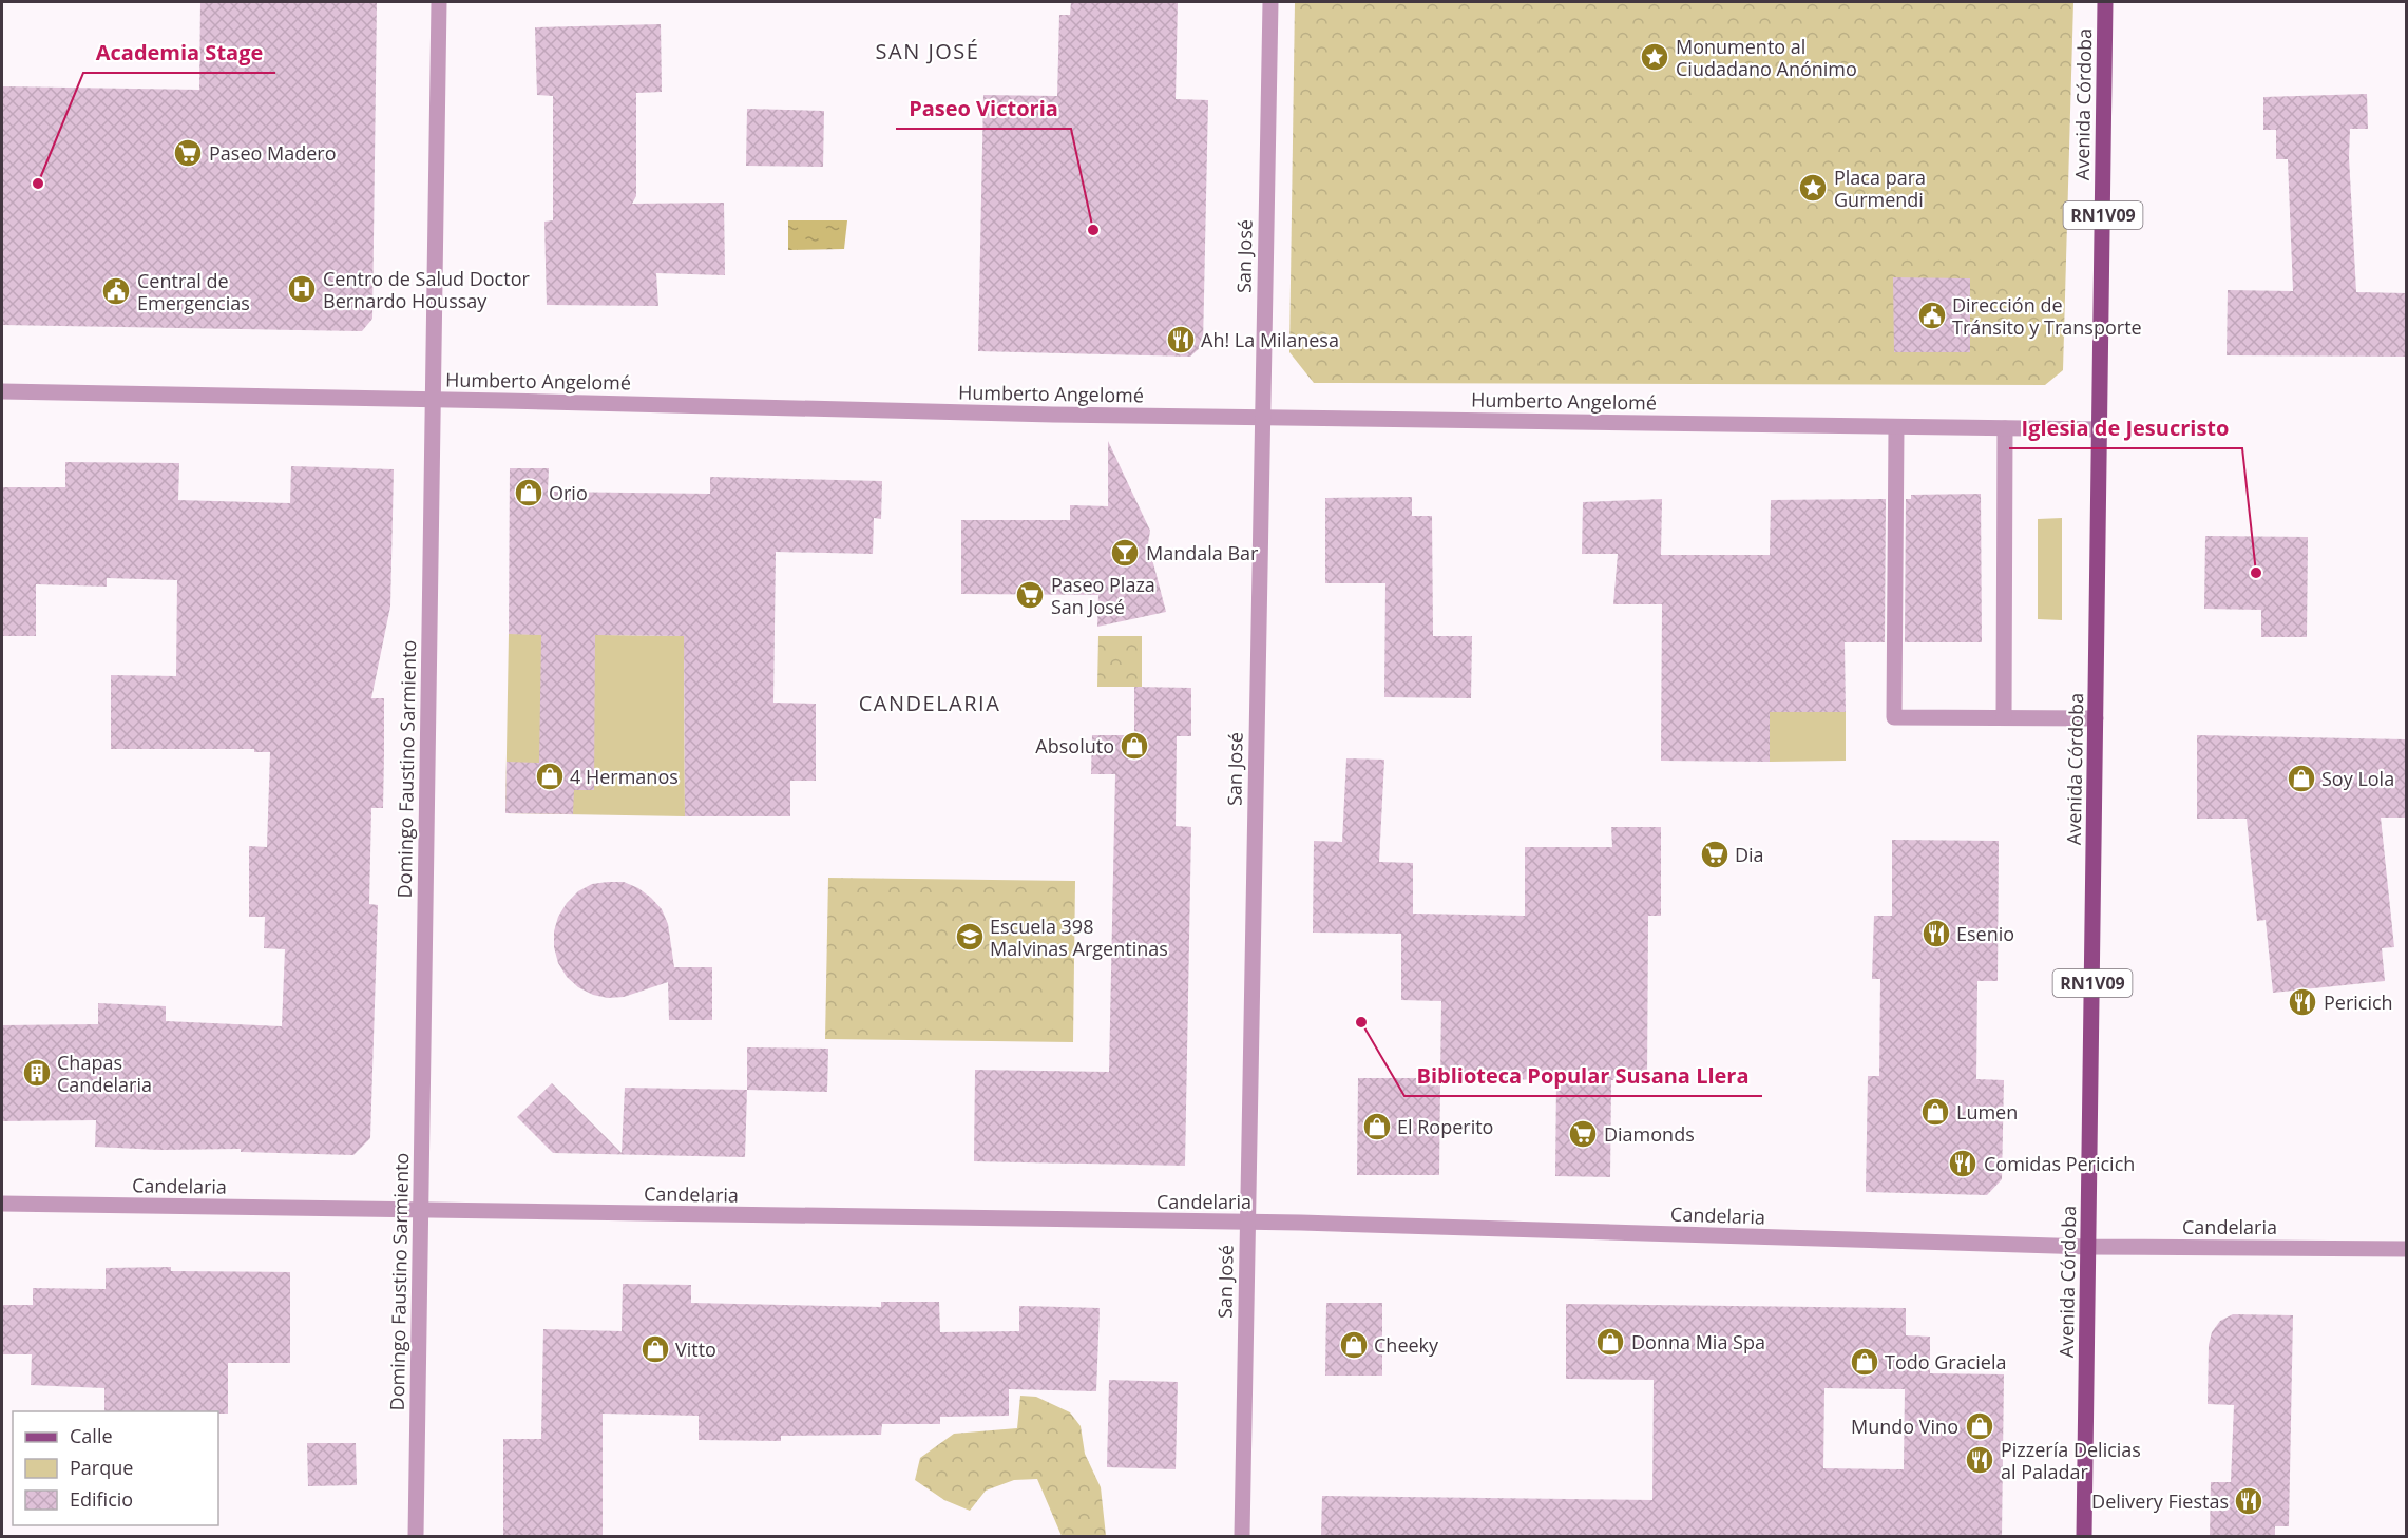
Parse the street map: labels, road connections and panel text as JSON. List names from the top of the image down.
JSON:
{
  "streets": {
    "main road": ["Avenida Córdoba", "RN1V09"],
    "street": [
      "San José",
      "Humberto Angelomé",
      "Domingo Faustino Sarmiento",
      "Candelaria"
    ]
  },
  "crossings": [
    ["Avenida Córdoba", "Humberto Angelomé"],
    ["Avenida Córdoba", "Candelaria"],
    ["San José", "Humberto Angelomé"],
    ["San José", "Candelaria"],
    ["Humberto Angelomé", "Domingo Faustino Sarmiento"],
    ["Domingo Faustino Sarmiento", "Candelaria"]
  ],
  "districts": ["SAN JOSÉ", "CANDELARIA"],
  "places": {
    "place": ["Monumento al Ciudadano Anónimo", "Placa para Gurmendi"],
    "supermarket": [
      "Paseo Madero",
      "Paseo Plaza San José",
      "Dia",
      "Diamonds"
    ],
    "other": [
      "Academia Stage",
      "Paseo Victoria",
      "Iglesia de Jesucristo",
      "Biblioteca Popular Susana Llera"
    ],
    "hospital": ["Centro de Salud Doctor Bernardo Houssay"],
    "public building": ["Central de Emergencias", "Dirección de Tránsito y Transporte"],
    "restaurant": [
      "Ah! La Milanesa",
      "Esenio",
      "Pericich",
      "Comidas Pericich",
      "Pizzería Delicias al Paladar",
      "Delivery Fiestas"
    ],
    "shop": [
      "Orio",
      "Absoluto",
      "4 Hermanos",
      "Soy Lola",
      "Lumen",
      "El Roperito",
      "Donna Mia Spa",
      "Cheeky",
      "Vitto",
      "Todo Graciela",
      "Mundo Vino"
    ],
    "bar": ["Mandala Bar"],
    "school or university": ["Escuela 398 Malvinas Argentinas"],
    "building": ["Chapas Candelaria"]
  },
  "legend": ["Calle", "Parque", "Edificio"]
}
